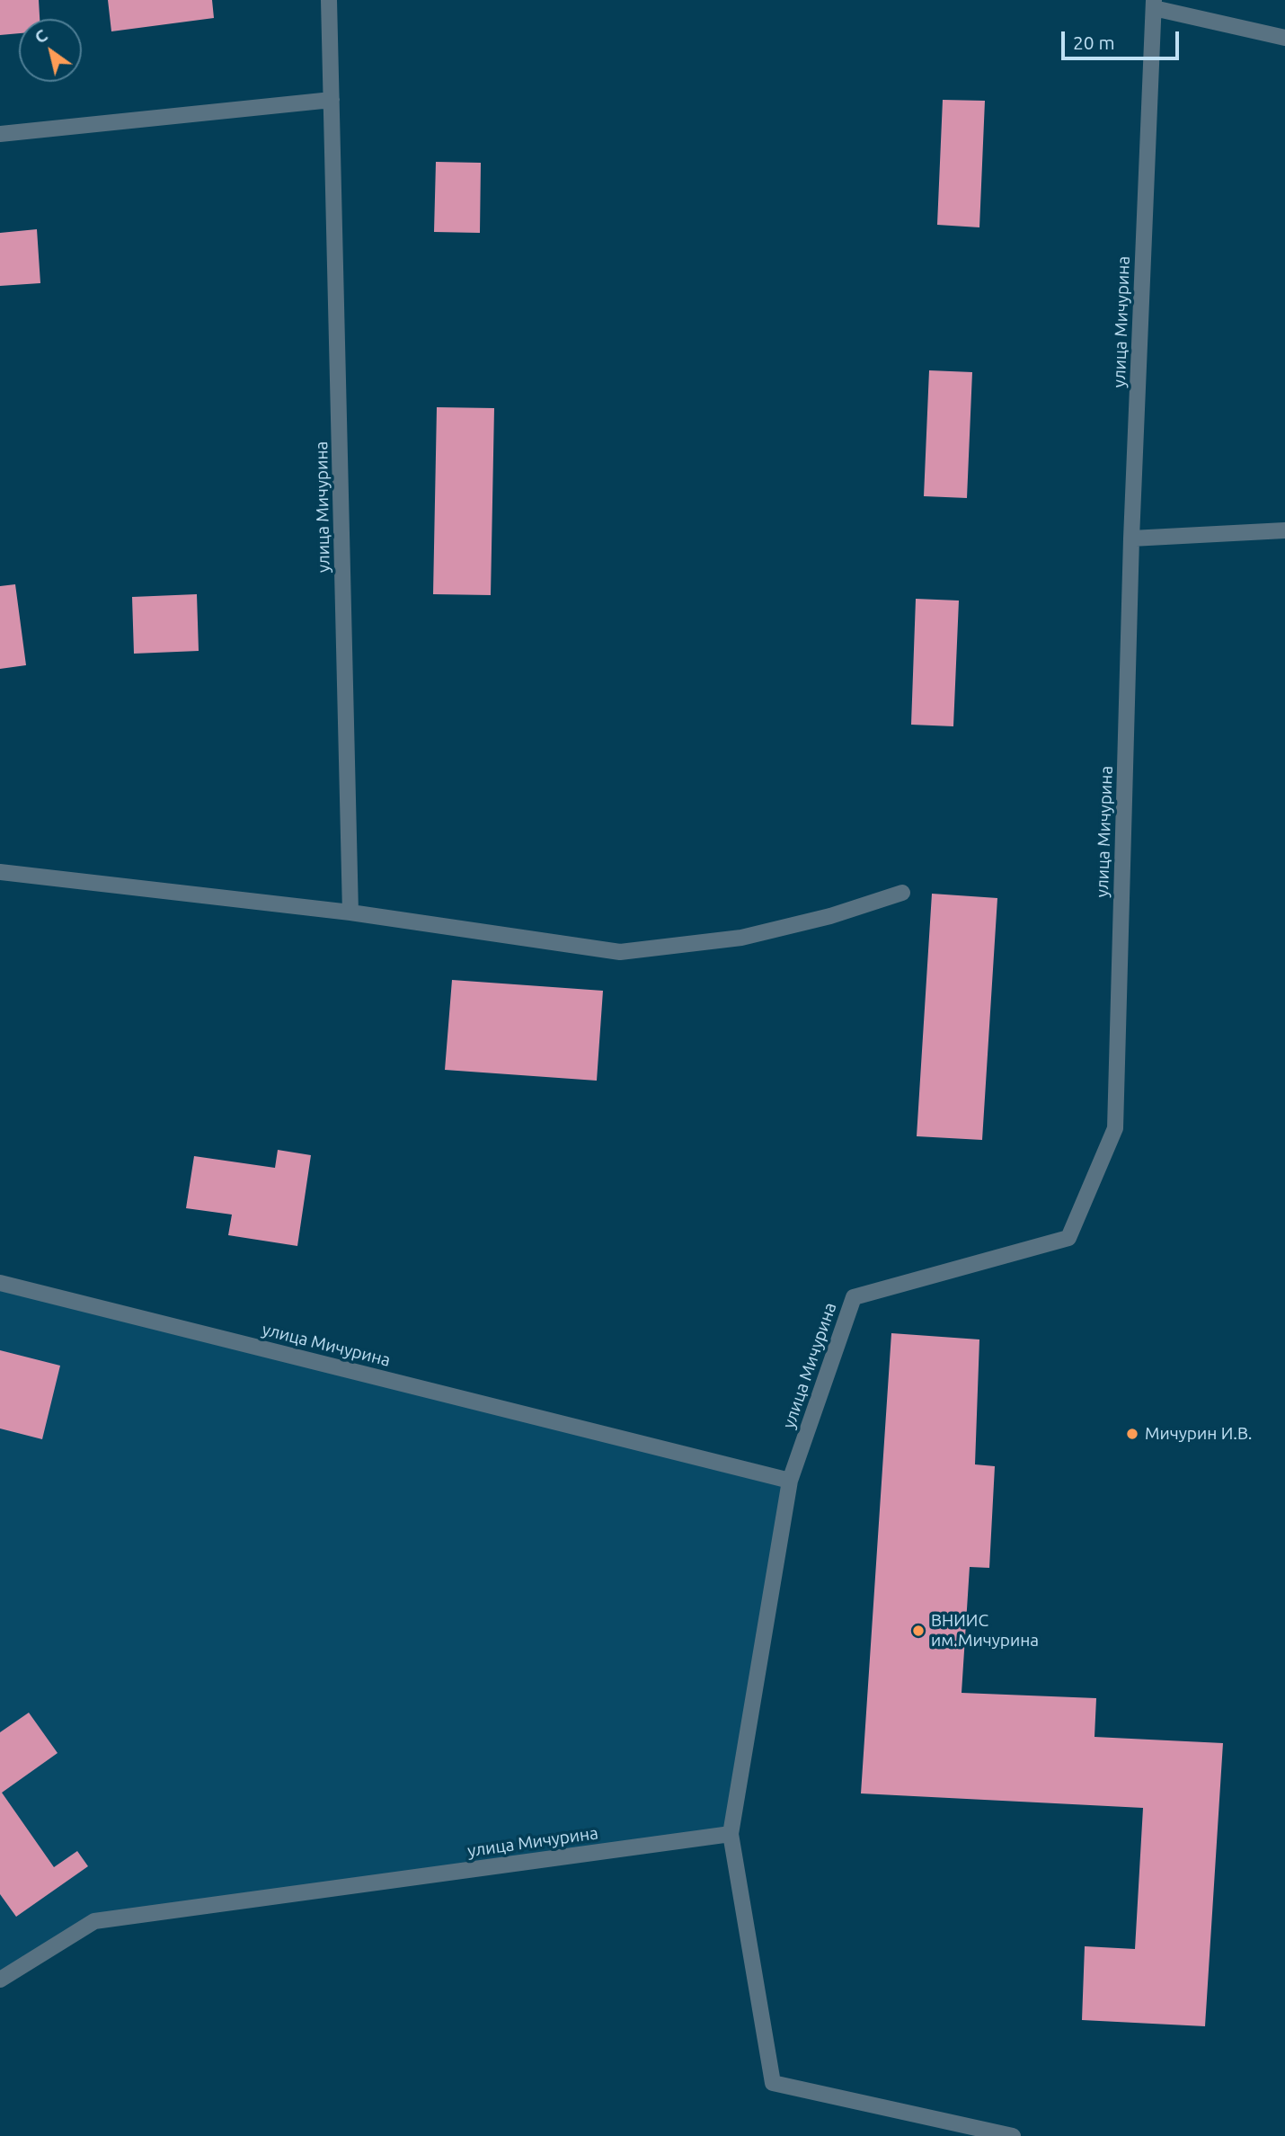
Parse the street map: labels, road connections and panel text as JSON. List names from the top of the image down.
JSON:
{
  "streets": {
    "street": ["улица Мичурина"]
  },
  "places": ["Мичурин И.В.", "ВНИИС им.Мичурина"],
  "scale_bar": "20 m",
  "north": "top left"
}
